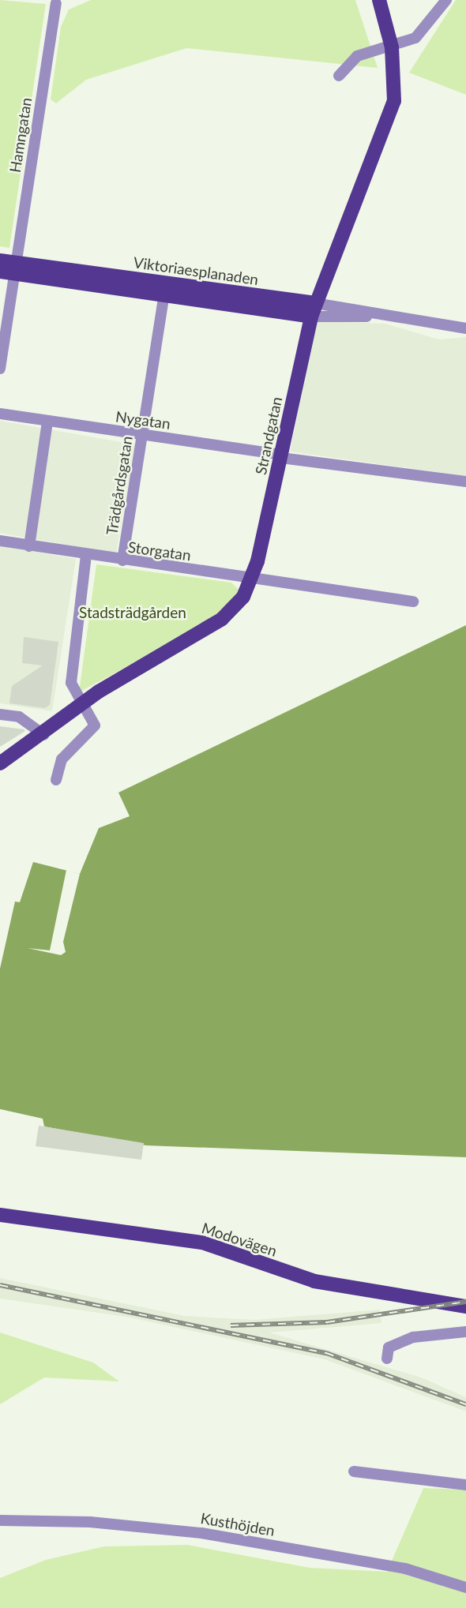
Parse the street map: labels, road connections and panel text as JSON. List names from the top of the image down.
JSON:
{
  "streets": {
    "main road": ["Viktoriaesplanaden", "Strandgatan", "Modovägen"],
    "street": [
      "Hamngatan",
      "Nygatan",
      "Trädgårdsgatan",
      "Storgatan",
      "Kusthöjden"
    ]
  },
  "crossings": [
    ["Hamngatan", "Viktoriaesplanaden"],
    ["Viktoriaesplanaden", "Strandgatan"],
    ["Viktoriaesplanaden", "Trädgårdsgatan"],
    ["Nygatan", "Strandgatan"],
    ["Nygatan", "Trädgårdsgatan"],
    ["Strandgatan", "Storgatan"],
    ["Trädgårdsgatan", "Storgatan"]
  ],
  "parks": ["Stadsträdgården"]
}
